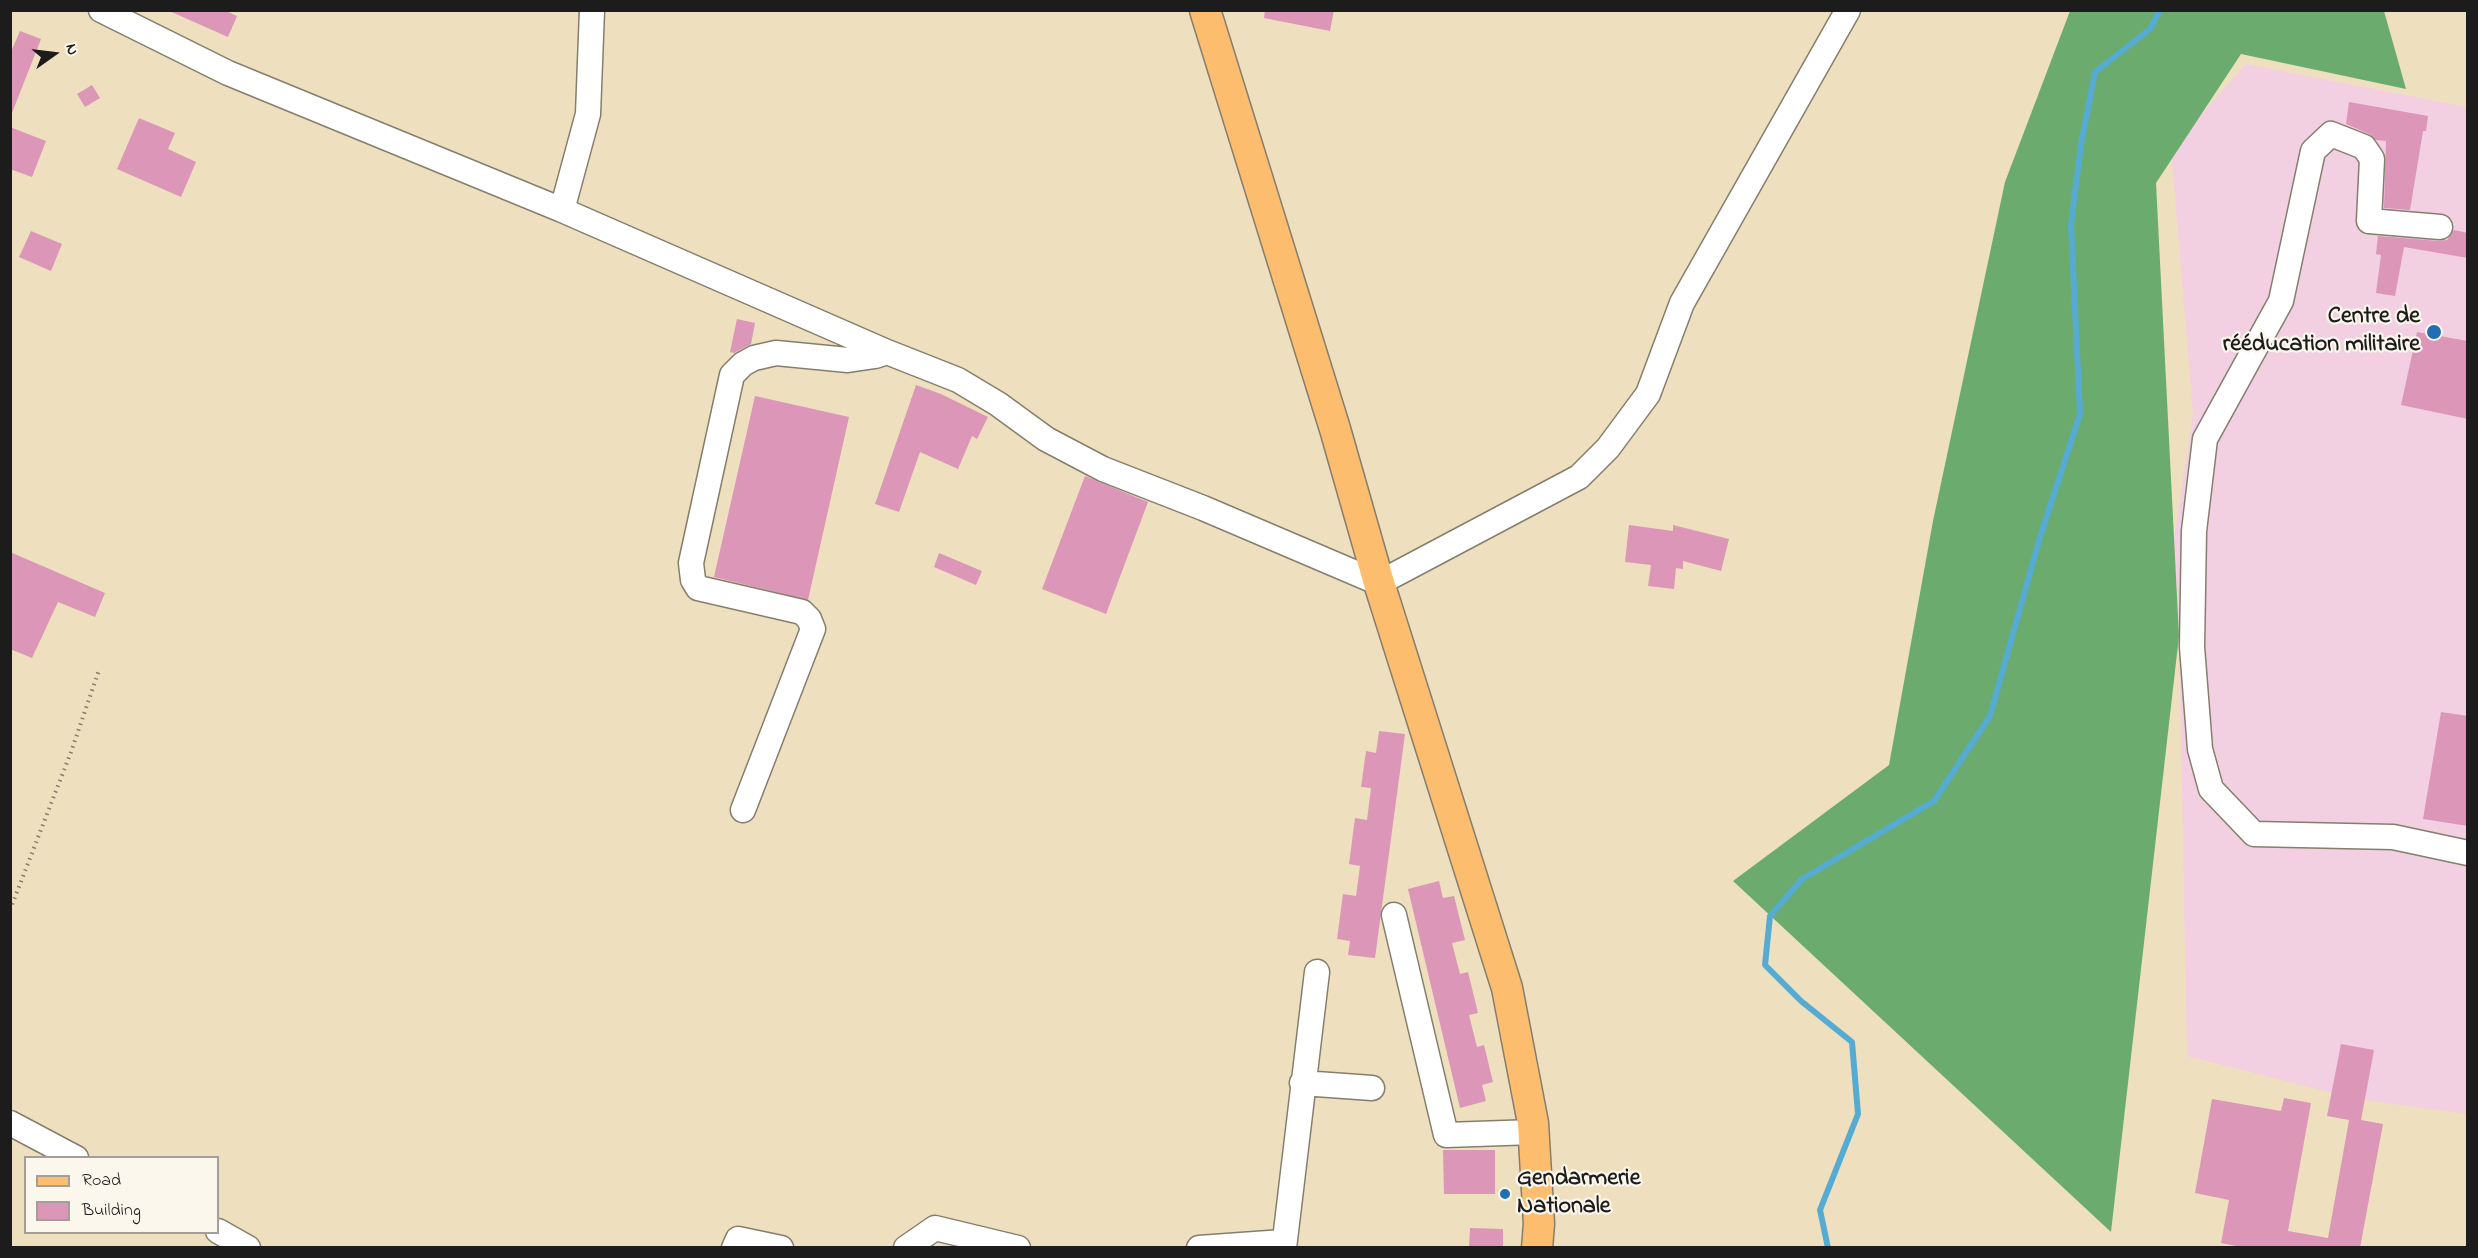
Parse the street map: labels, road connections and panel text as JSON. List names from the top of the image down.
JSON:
{
  "places": ["Centre de rééducation militaire", "Gendarmerie Nationale"],
  "legend": ["Road", "Building"],
  "north": "right"
}
